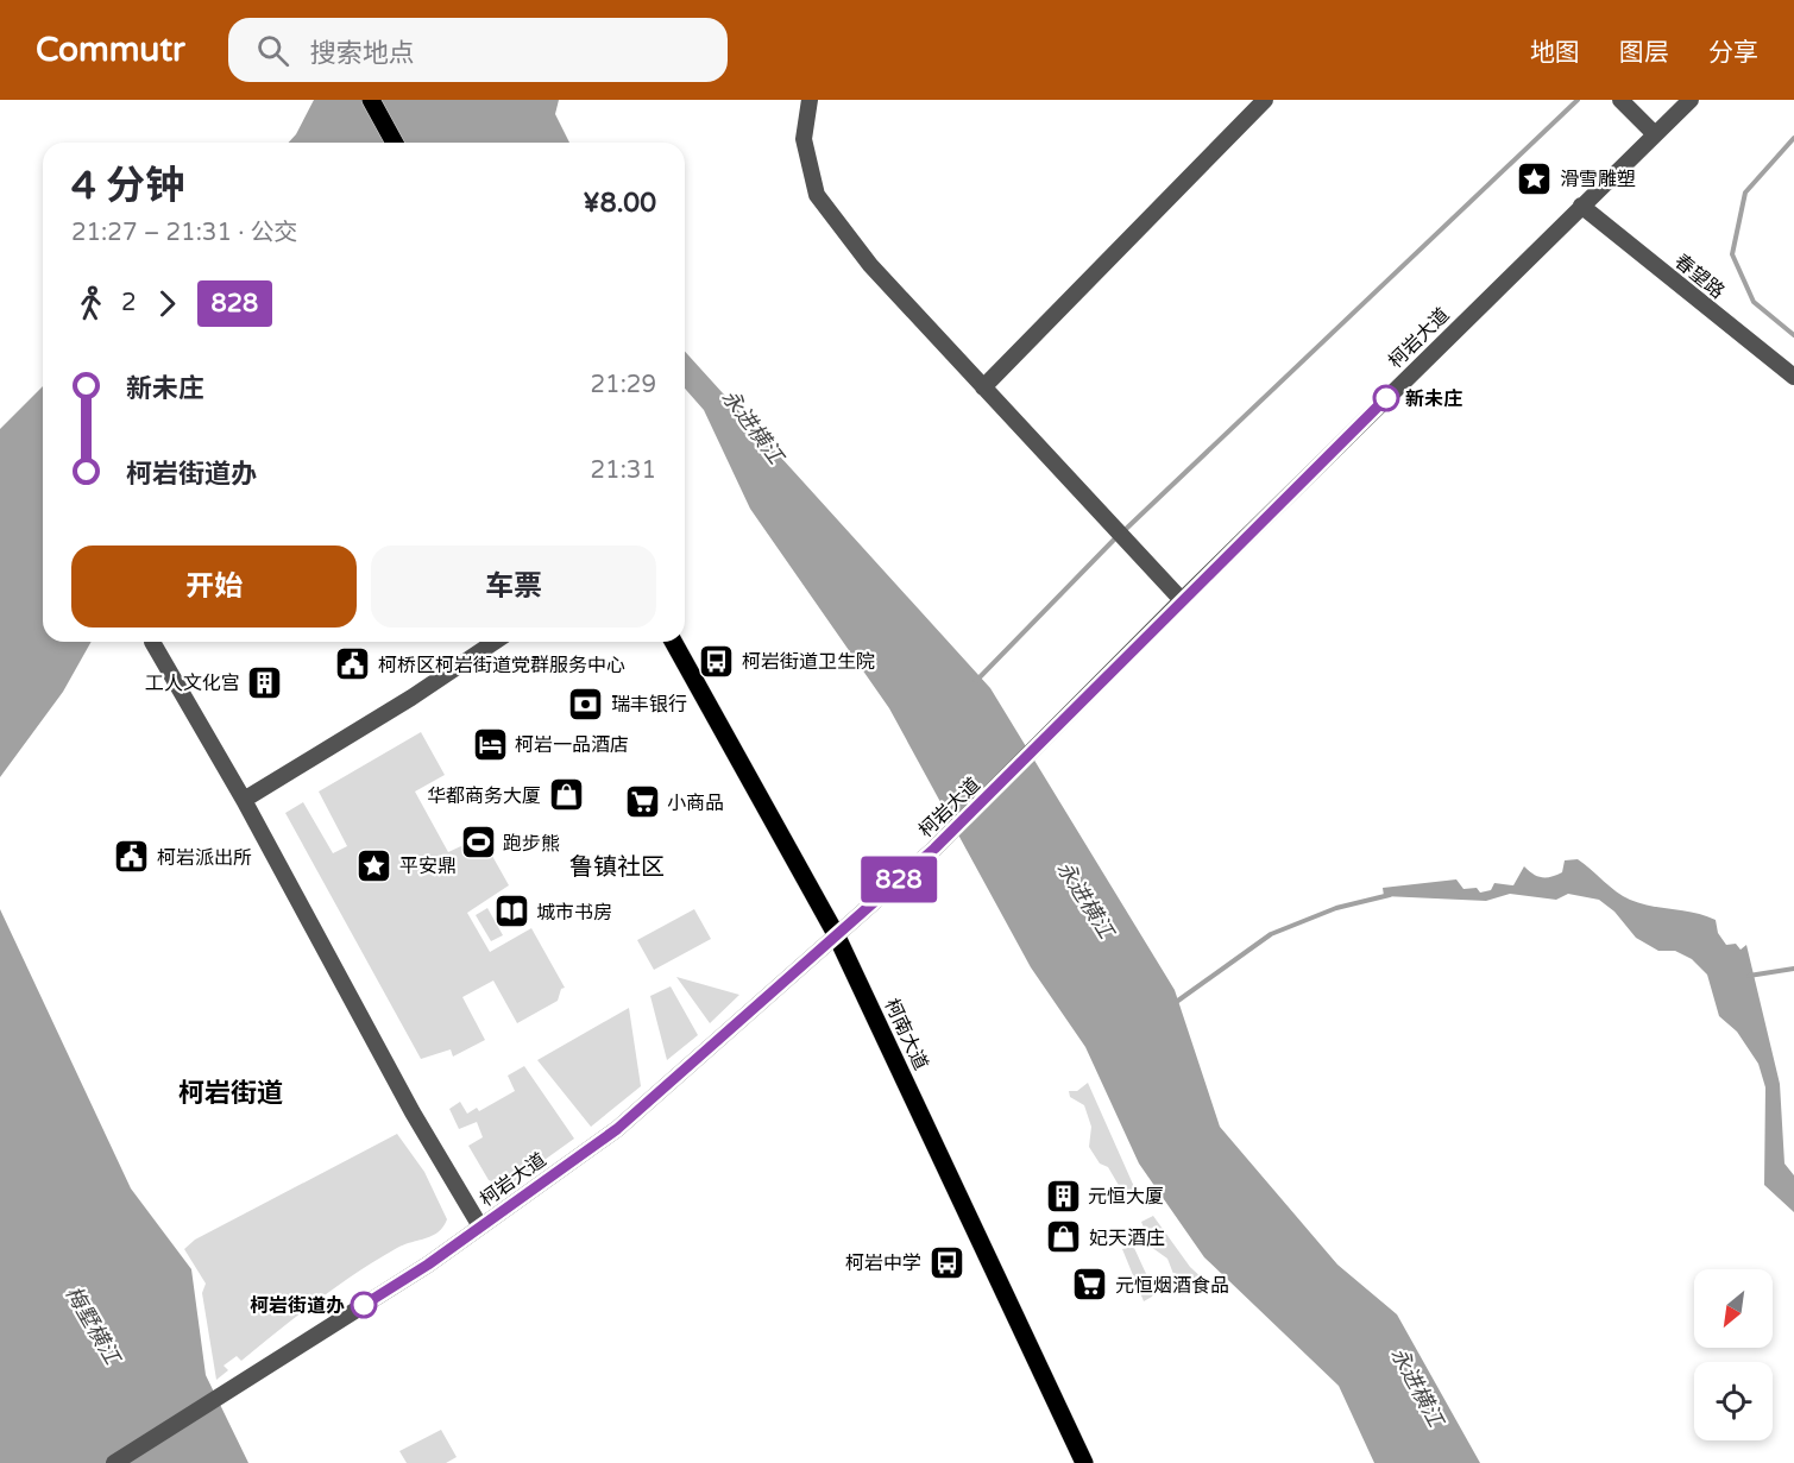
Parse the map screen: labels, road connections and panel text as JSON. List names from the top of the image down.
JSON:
{
  "streets": {
    "main road": ["柯南大道"],
    "street": ["春望路", "柯岩大道"]
  },
  "crossings": [
    ["春望路", "柯岩大道"],
    ["柯岩大道", "柯南大道"]
  ],
  "districts": ["鲁镇社区", "柯岩街道"],
  "water": ["永进横江", "梅墅横江"],
  "places": {
    "place": ["滑雪雕塑", "平安鼎"],
    "other": ["新未庄", "柯岩街道办"],
    "bus stop": ["柯岩街道卫生院", "柯岩中学"],
    "public building": ["柯桥区柯岩街道党群服务中心", "柯岩派出所"],
    "building": ["工人文化宫", "元恒大厦"],
    "bank": ["瑞丰银行"],
    "hotel": ["柯岩一品酒店"],
    "shop": ["华都商务大厦", "妃天酒庄"],
    "supermarket": ["小商品", "元恒烟酒食品"],
    "sports": ["跑步熊"],
    "library": ["城市书房"]
  },
  "lines": ["bus line 828"],
  "north": "bottom left",
  "page": {
    "header": "Commutr",
    "search": "搜索地点",
    "nav": ["地图", "图层", "分享"],
    "on_map": "828",
    "heading": ["4 分钟", "21:27 – 21:31 · 公交", "¥8.00"],
    "legs": ["2", "828"],
    "list": [
      {
        "name": "新未庄",
        "value": "21:29"
      },
      {
        "name": "柯岩街道办",
        "value": "21:31"
      }
    ],
    "buttons": ["开始", "车票"]
  }
}
